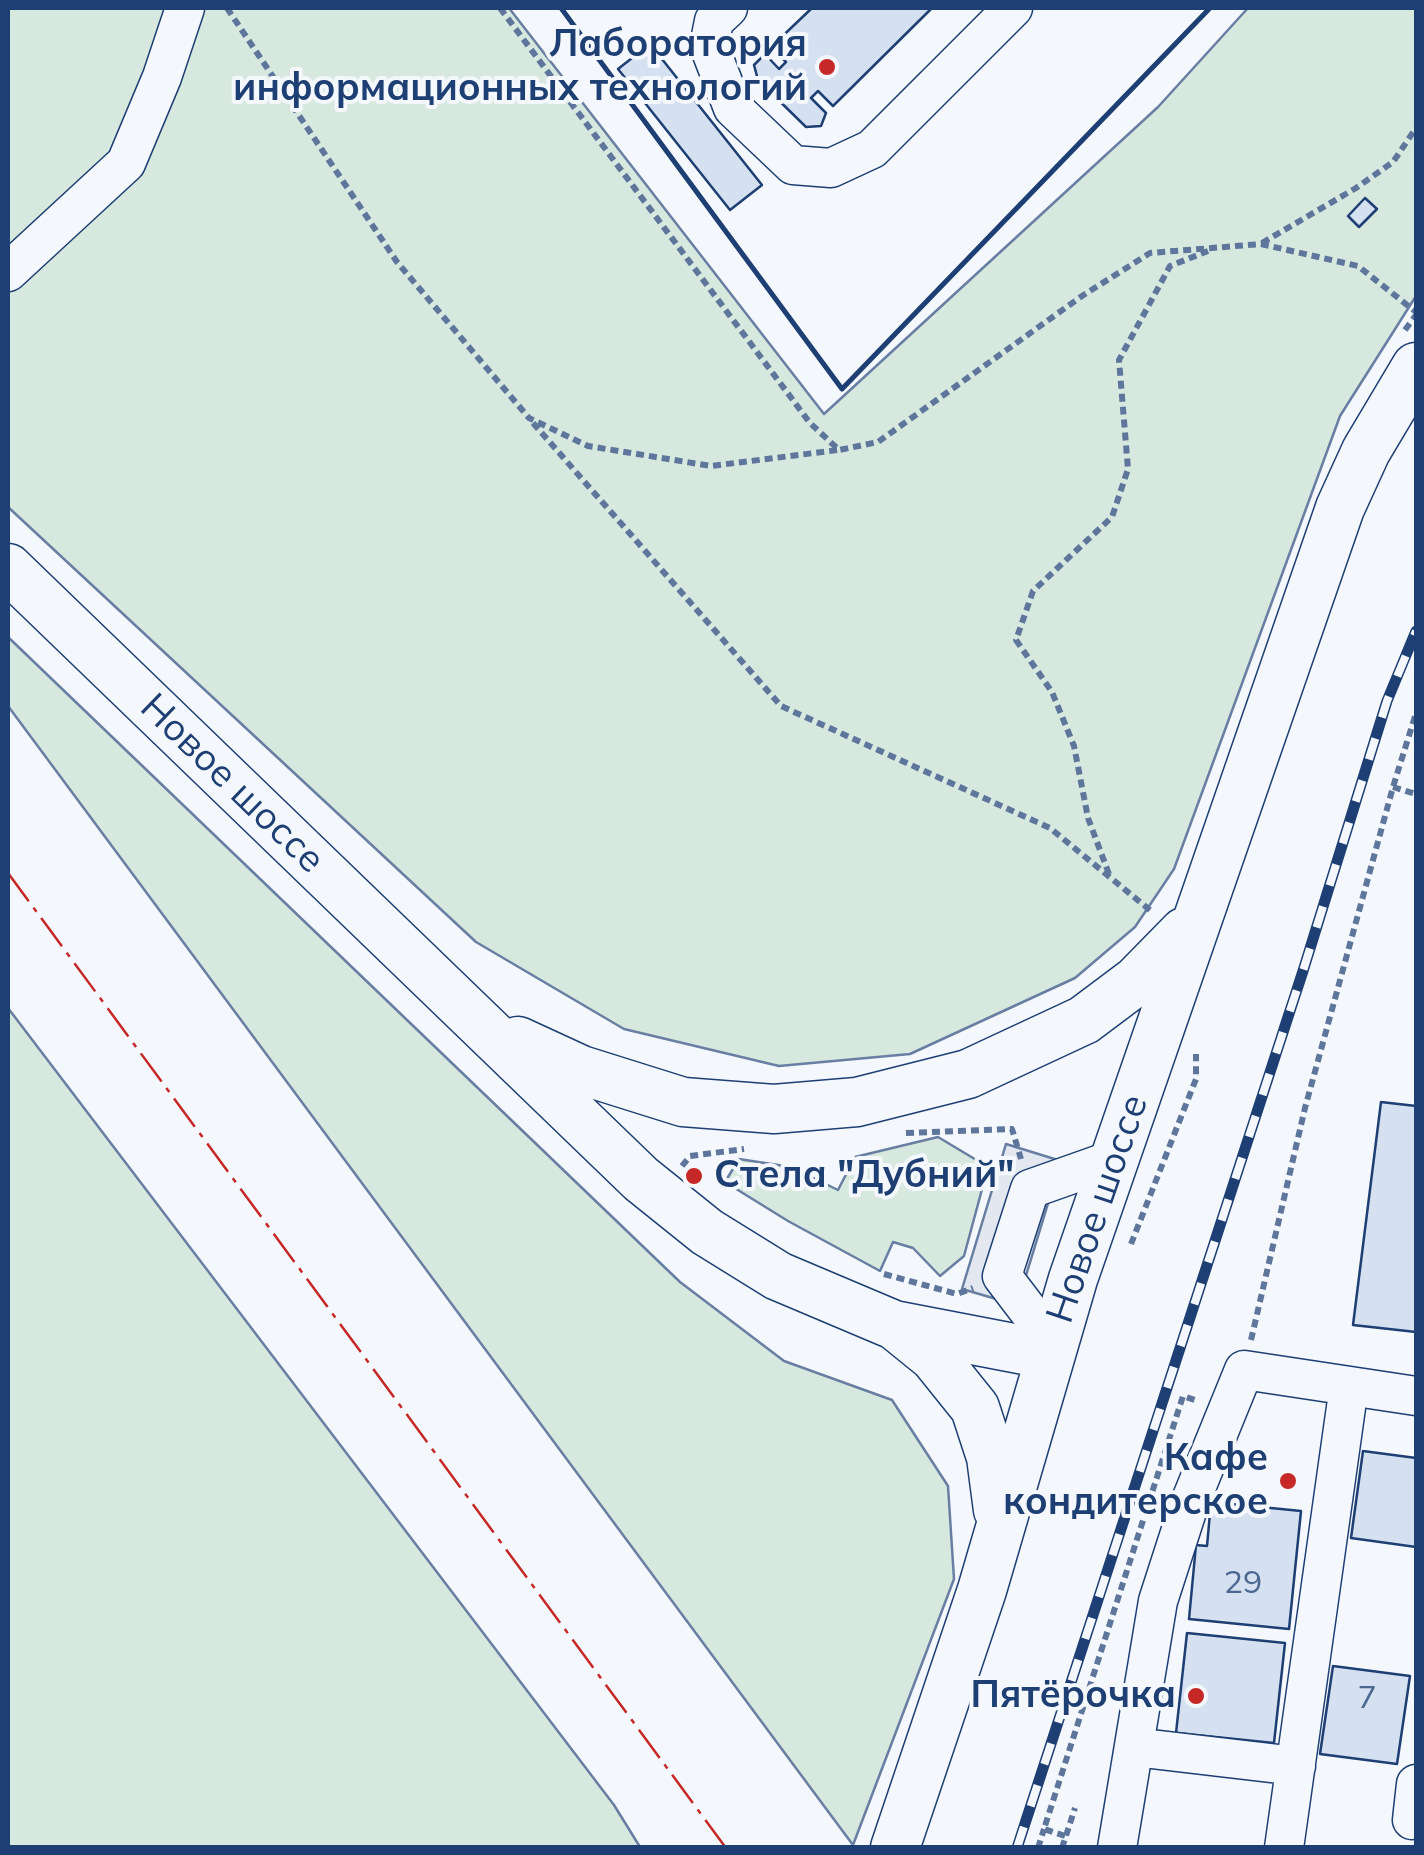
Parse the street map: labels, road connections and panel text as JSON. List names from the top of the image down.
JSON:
{
  "streets": {
    "main road": ["Новое шоссе"]
  },
  "places": [
    "Лаборатория информационных технологий",
    "Стела \"Дубний\"",
    "Кафе кондитерское",
    "Пятёрочка"
  ],
  "house_numbers": ["29", "7"]
}
